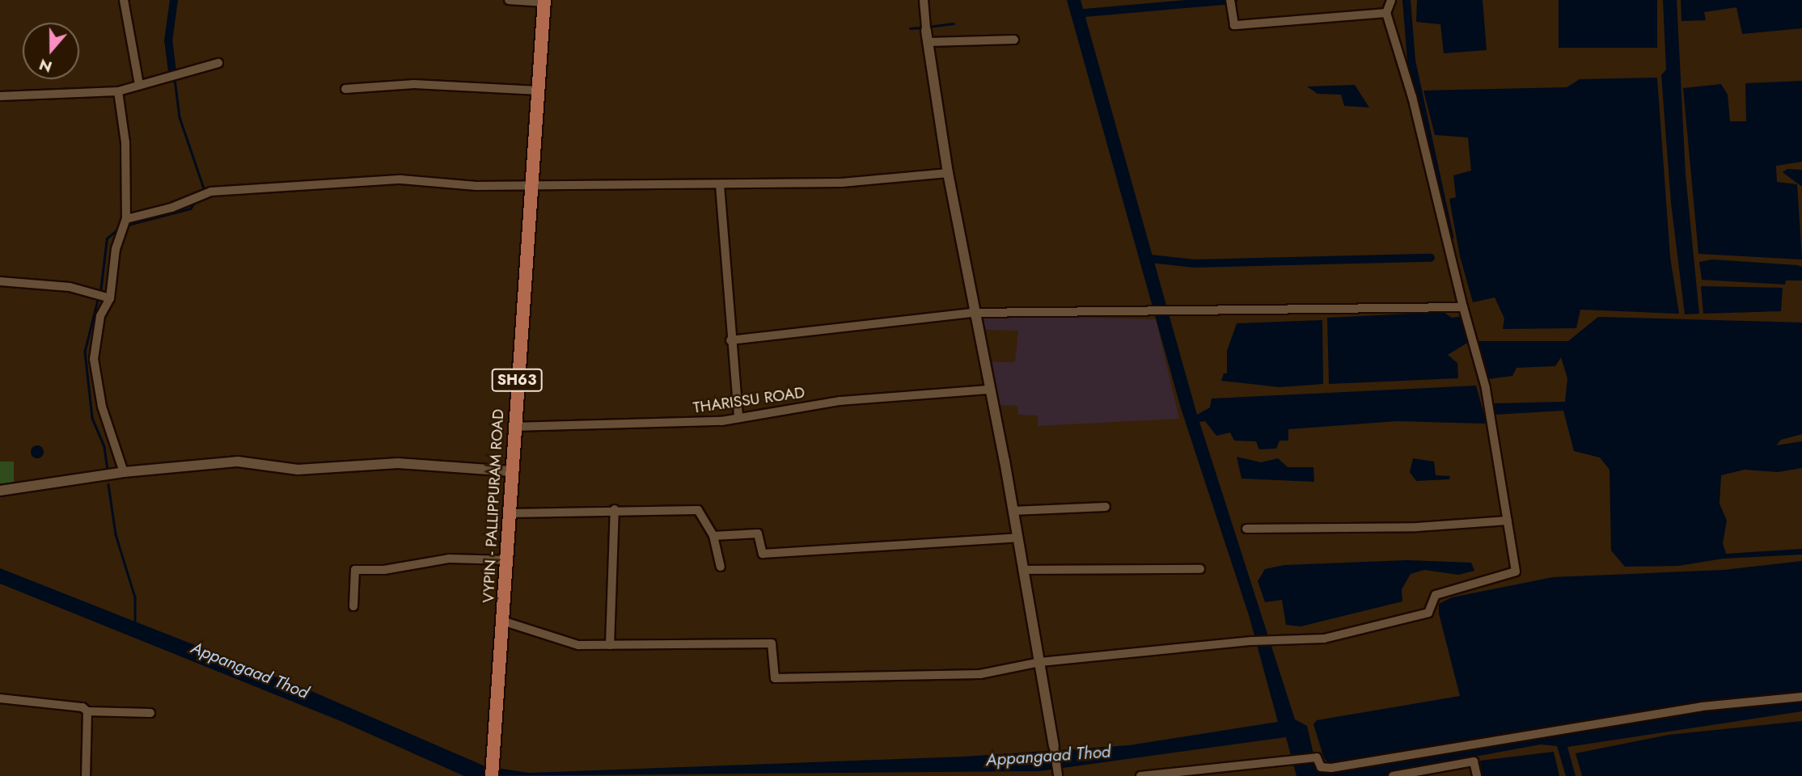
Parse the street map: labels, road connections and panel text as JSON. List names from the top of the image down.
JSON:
{
  "streets": {
    "main road": ["SH63", "VYPIN - PALLIPPURAM ROAD"],
    "street": ["THARISSU ROAD"]
  },
  "crossings": [
    ["THARISSU ROAD", "VYPIN - PALLIPPURAM ROAD"]
  ],
  "water": ["Appangaad Thod"],
  "north": "bottom"
}
